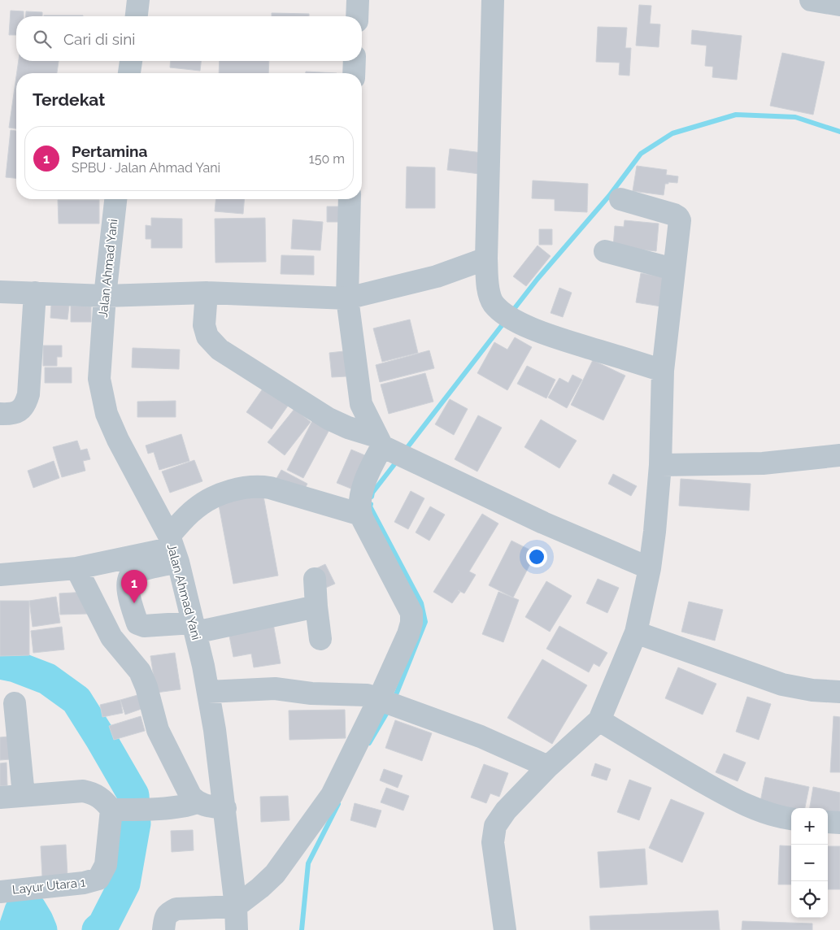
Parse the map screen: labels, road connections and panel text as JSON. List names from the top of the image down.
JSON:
{
  "streets": {
    "street": ["Jalan Ahmad Yani", "Layur Utara 1"]
  },
  "page": {
    "search": "Cari di sini",
    "heading": "Terdekat",
    "list": [
      {
        "mark": "1",
        "name": "Pertamina",
        "note": "SPBU · Jalan Ahmad Yani",
        "value": "150 m"
      }
    ],
    "pins": "1",
    "map_buttons": ["+", "−"]
  }
}
